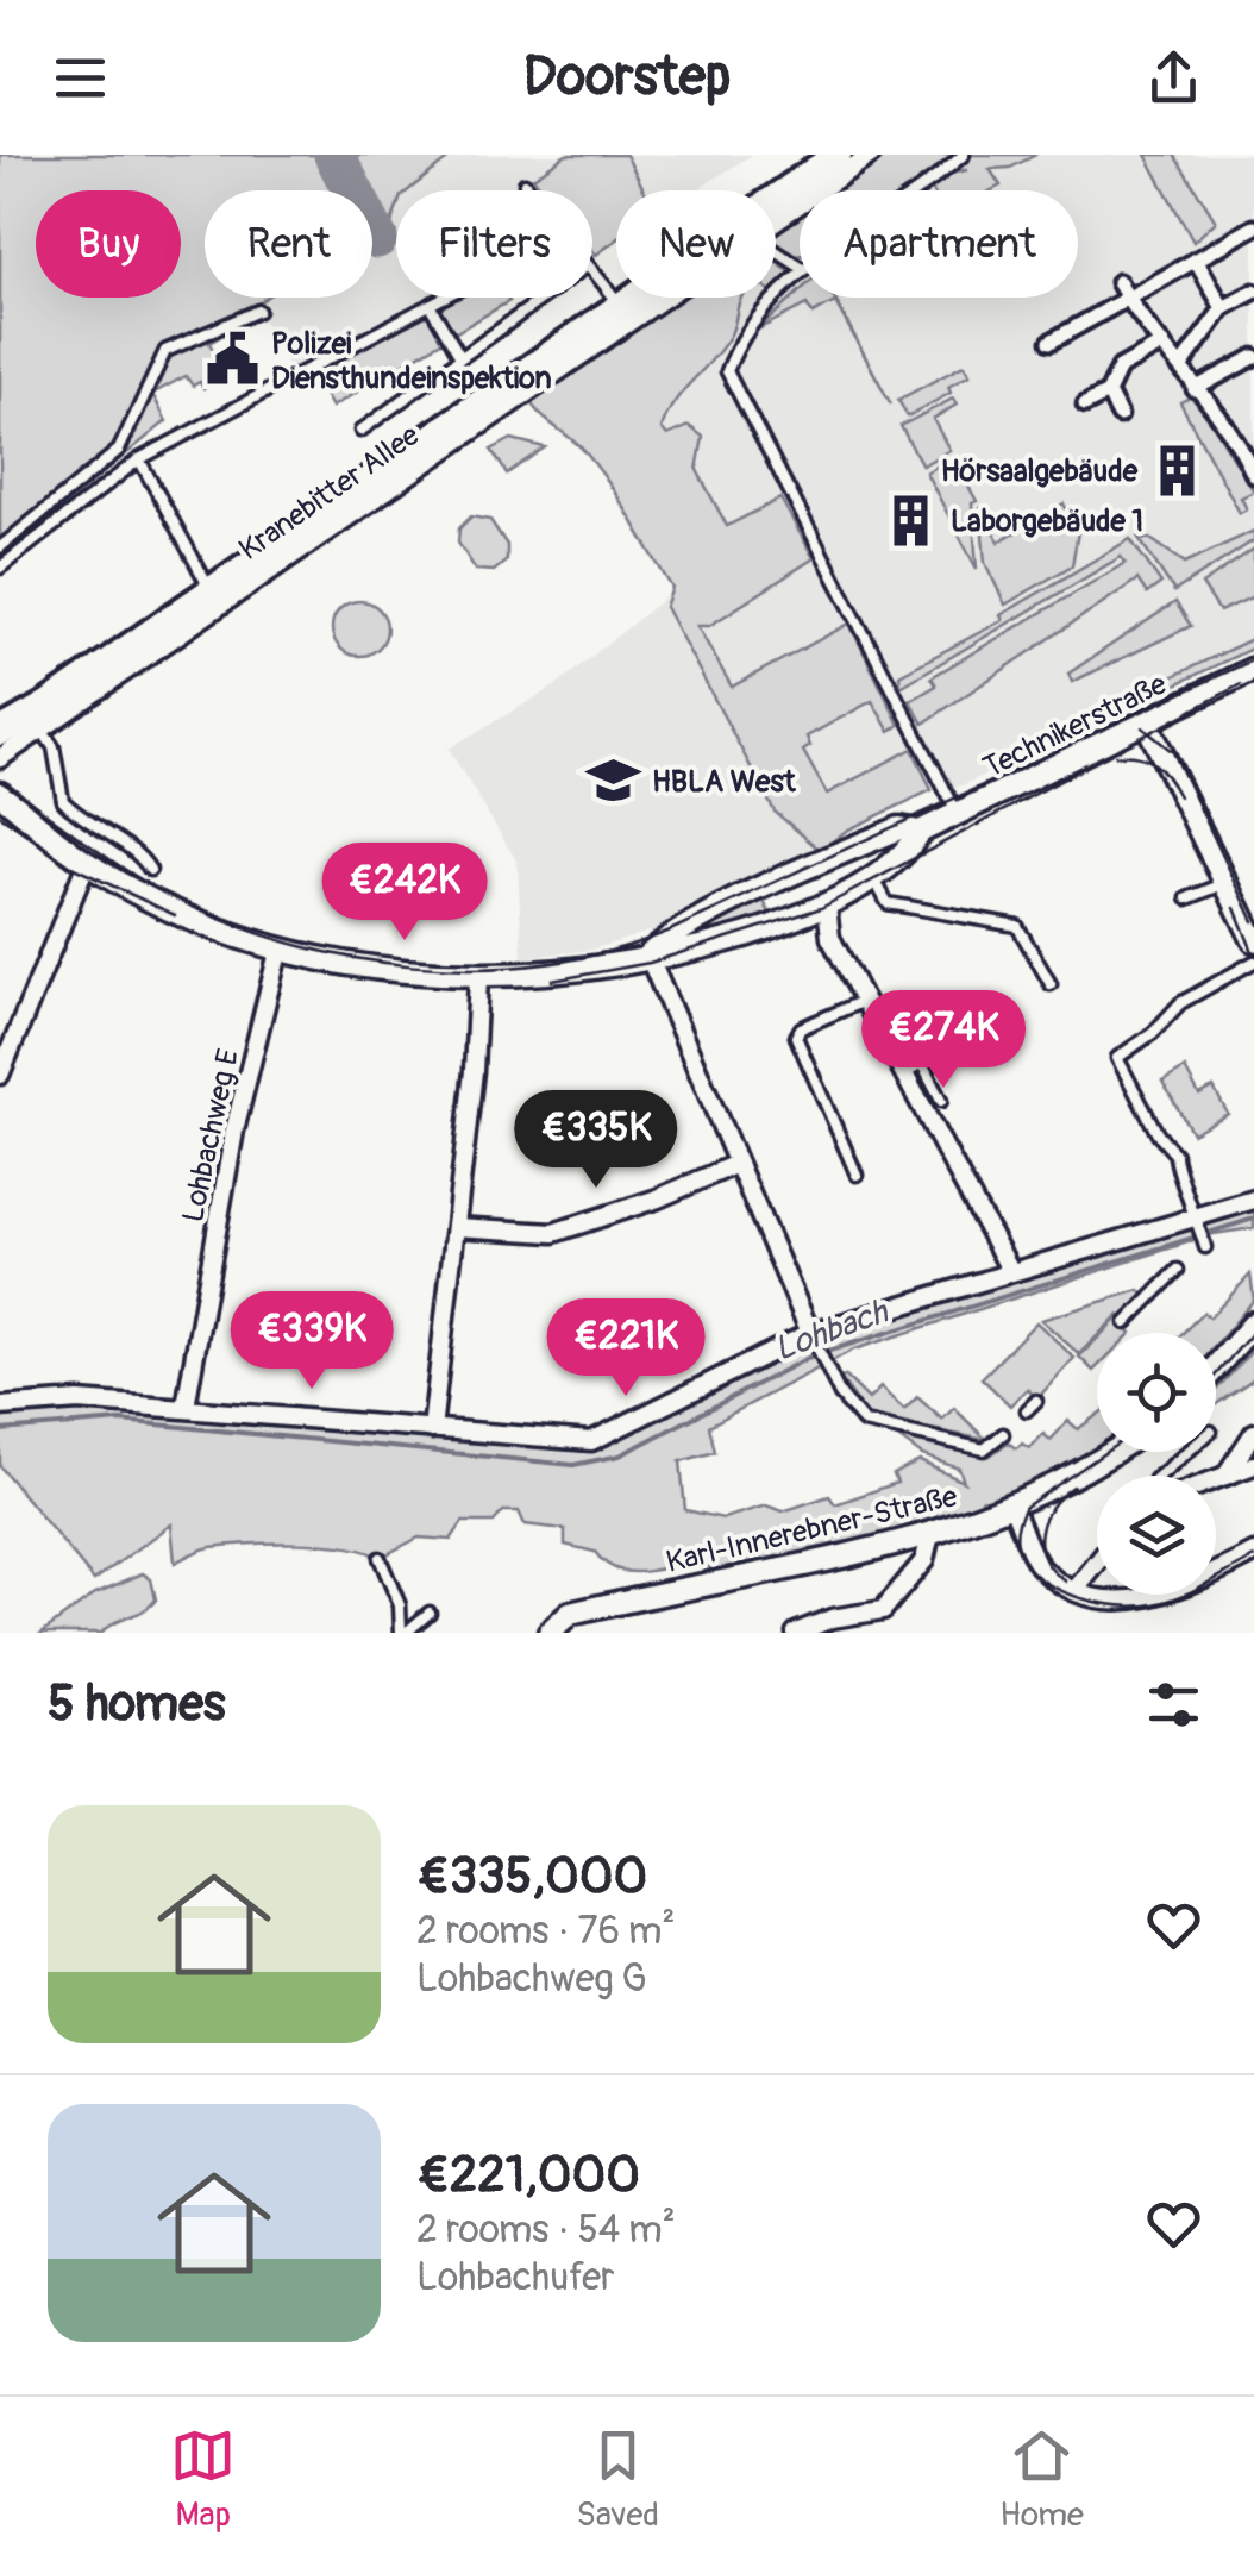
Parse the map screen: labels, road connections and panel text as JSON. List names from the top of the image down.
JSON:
{
  "streets": {
    "main road": ["Kranebitter Allee"],
    "street": ["Technikerstraße", "Lohbachweg E", "Karl-Innerebner-Straße"]
  },
  "crossings": [
    ["Technikerstraße", "Lohbachweg E"]
  ],
  "water": ["Lohbach"],
  "places": {
    "public building": ["Polizei Diensthundeinspektion"],
    "building": ["Hörsaalgebäude", "Laborgebäude 1"],
    "school or university": ["HBLA West"]
  },
  "page": {
    "header": "Doorstep",
    "chip": [
      "Buy",
      "Rent",
      "Filters",
      "New",
      "Apartment"
    ],
    "price": [
      "€242K",
      "€274K",
      "€335K",
      "€339K",
      "€221K"
    ],
    "heading": "5 homes",
    "list": [
      {
        "name": "€335,000",
        "note": "2 rooms · 76 m² · Lohbachweg G"
      },
      {
        "name": "€221,000",
        "note": "2 rooms · 54 m² · Lohbachufer"
      }
    ],
    "tabs": ["Map", "Saved", "Home"]
  }
}
